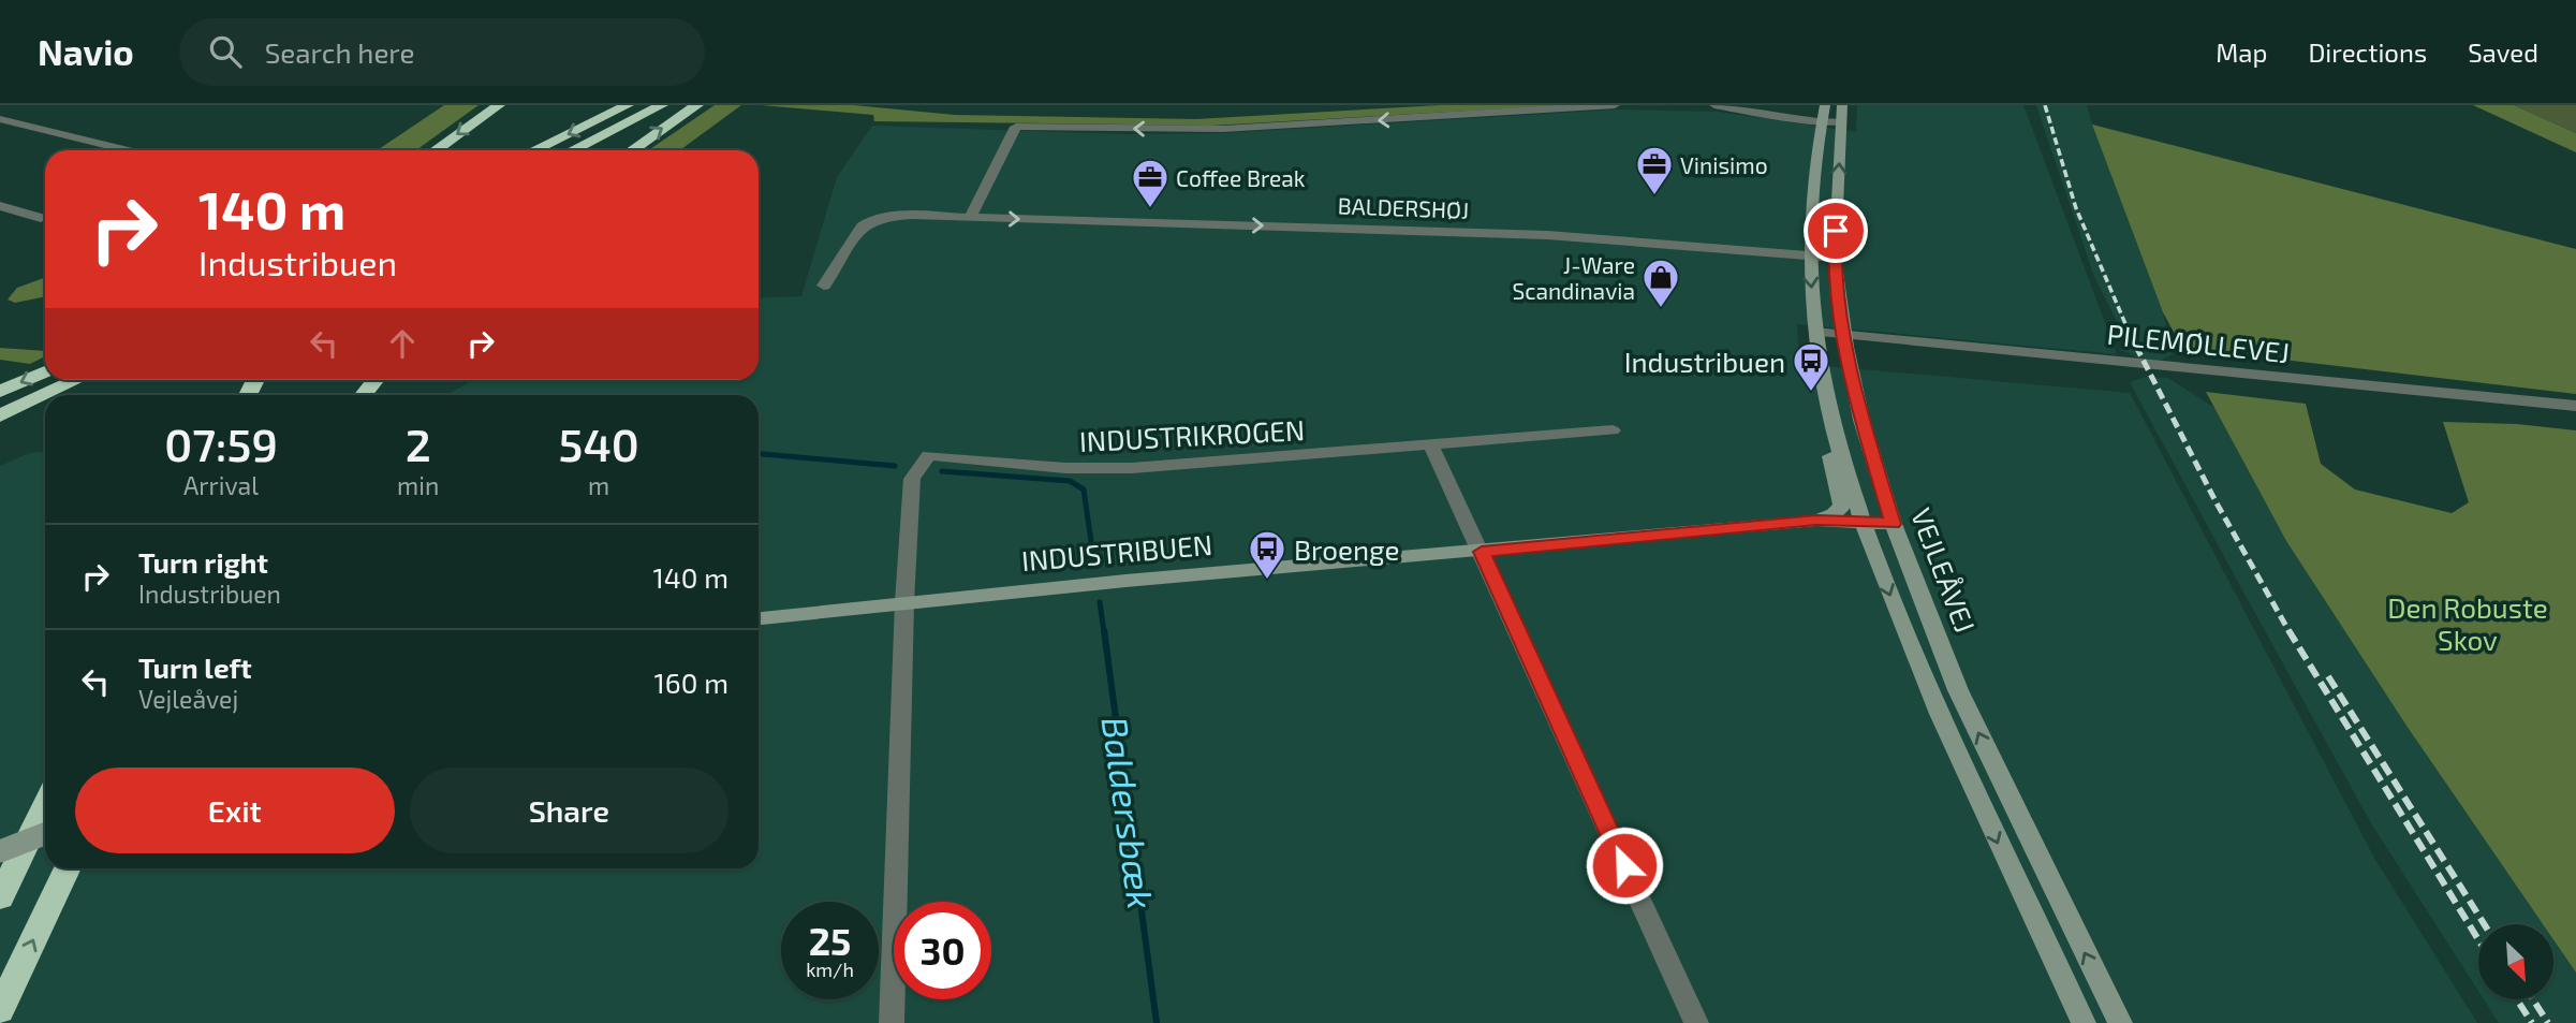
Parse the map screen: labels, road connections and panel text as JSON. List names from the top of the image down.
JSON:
{
  "streets": {
    "street": [
      "BALDERSHØJ",
      "PILEMØLLEVEJ",
      "INDUSTRIKROGEN",
      "INDUSTRIBUEN",
      "VEJLEÅVEJ"
    ]
  },
  "crossings": [
    ["BALDERSHØJ", "VEJLEÅVEJ"],
    ["PILEMØLLEVEJ", "VEJLEÅVEJ"],
    ["INDUSTRIKROGEN", "INDUSTRIBUEN"],
    ["INDUSTRIBUEN", "VEJLEÅVEJ"]
  ],
  "water": ["Baldersbæk"],
  "parks": ["Den Robuste Skov"],
  "places": {
    "office": ["Vinisimo", "Coffee Break"],
    "shop": ["J-Ware Scandinavia"],
    "bus stop": ["Industribuen", "Broenge"]
  },
  "north": "bottom right",
  "page": {
    "header": "Navio",
    "search": "Search here",
    "nav": ["Map", "Directions", "Saved"],
    "turn": ["140 m", "Industribuen"],
    "eta": [
      "07:59",
      "Arrival",
      "2",
      "min",
      "540",
      "m"
    ],
    "list": [
      {
        "name": "Turn right",
        "note": "Industribuen",
        "value": "140 m"
      },
      {
        "name": "Turn left",
        "note": "Vejleåvej",
        "value": "160 m"
      }
    ],
    "buttons": ["Exit", "Share"],
    "speed": "25 km/h",
    "limit": "30"
  }
}
